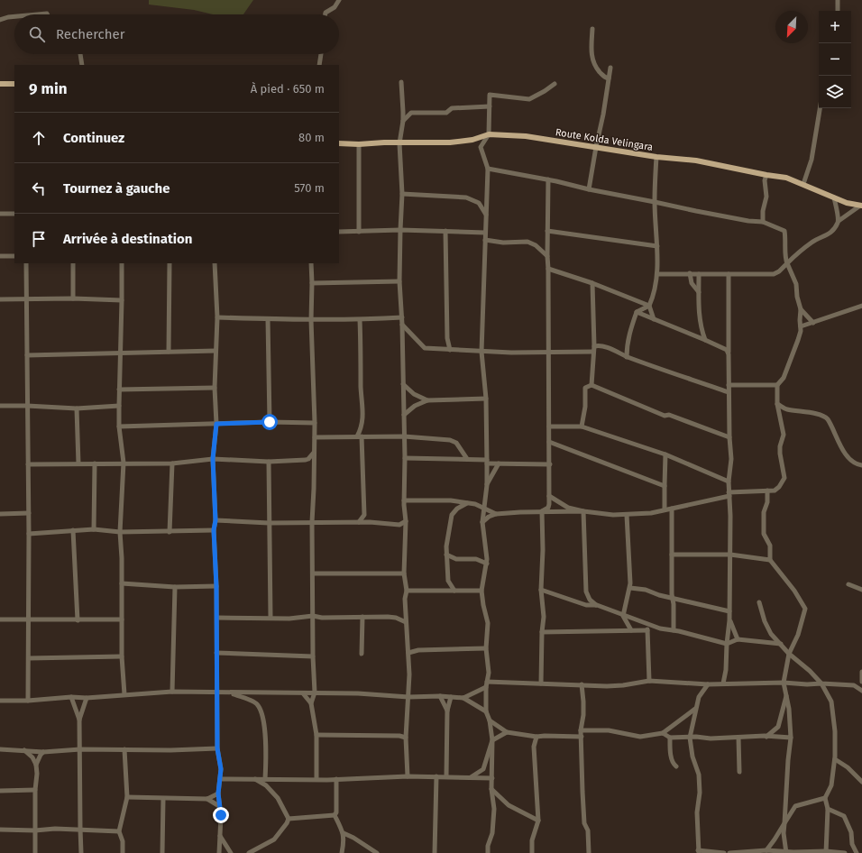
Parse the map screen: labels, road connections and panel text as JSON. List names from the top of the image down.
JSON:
{
  "streets": {
    "main road": ["Route Kolda Velingara"]
  },
  "north": "bottom left",
  "page": {
    "map_buttons": ["+", "−"],
    "search": "Rechercher",
    "heading": ["9 min", "À pied · 650 m"],
    "list": [
      ["Continuez", "80 m"],
      ["Tournez à gauche", "570 m"],
      "Arrivée à destination"
    ]
  }
}
